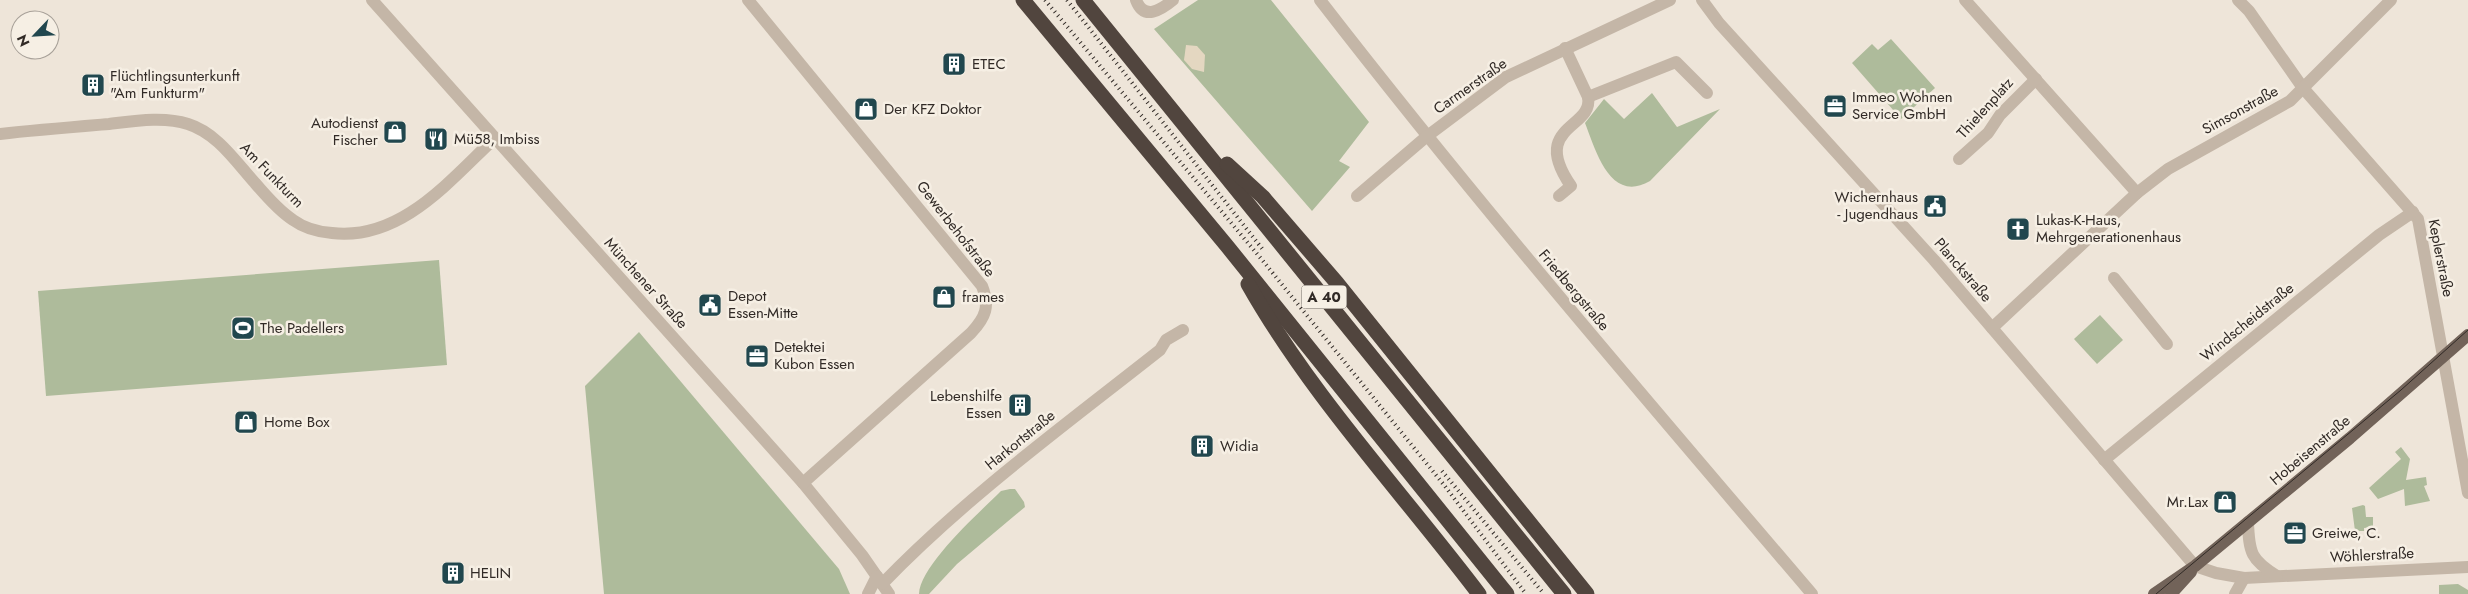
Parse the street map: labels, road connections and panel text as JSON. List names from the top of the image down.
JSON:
{
  "streets": {
    "highway": ["A 40"],
    "main road": ["Hobeisenstraße"],
    "street": [
      "Carmerstraße",
      "Thielenplatz",
      "Simsonstraße",
      "Am Funkturm",
      "Gewerbehofstraße",
      "Keplerstraße",
      "Planckstraße",
      "Münchener Straße",
      "Friedbergstraße",
      "Windscheidstraße",
      "Harkortstraße",
      "Wöhlerstraße"
    ]
  },
  "crossings": [
    ["Carmerstraße", "Friedbergstraße"],
    ["Simsonstraße", "Keplerstraße"],
    ["Simsonstraße", "Planckstraße"],
    ["Am Funkturm", "Münchener Straße"],
    ["Gewerbehofstraße", "Münchener Straße"],
    ["Keplerstraße", "Windscheidstraße"],
    ["Keplerstraße", "Hobeisenstraße"],
    ["Planckstraße", "Windscheidstraße"],
    ["Planckstraße", "Hobeisenstraße"],
    ["Planckstraße", "Wöhlerstraße"],
    ["Münchener Straße", "Harkortstraße"],
    ["Hobeisenstraße", "Wöhlerstraße"]
  ],
  "places": {
    "building": [
      "ETEC",
      "Flüchtlingsunterkunft \"Am Funkturm\"",
      "Lebenshilfe Essen",
      "Widia",
      "HELIN"
    ],
    "office": ["Immeo Wohnen Service GmbH", "Detektei Kubon Essen", "Greiwe, C."],
    "shop": [
      "Der KFZ Doktor",
      "Autodienst Fischer",
      "frames",
      "Home Box",
      "Mr.Lax"
    ],
    "restaurant": ["Mü58, Imbiss"],
    "public building": ["Wichernhaus - Jugendhaus", "Depot Essen-Mitte"],
    "church": ["Lukas-K-Haus, Mehrgenerationenhaus"],
    "sports": ["The Padellers"]
  },
  "north": "bottom left"
}
